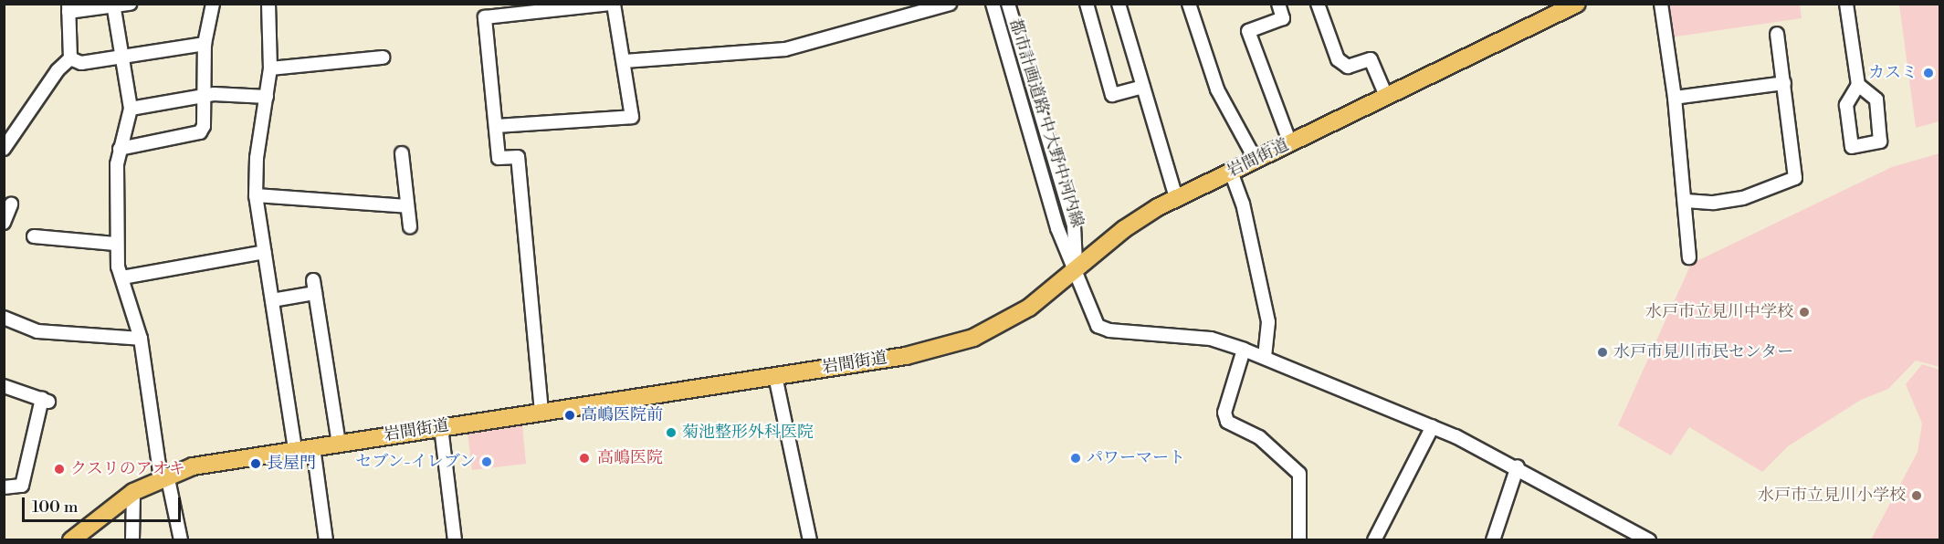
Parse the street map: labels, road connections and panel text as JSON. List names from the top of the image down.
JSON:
{
  "streets": {
    "main road": ["岩間街道"],
    "street": ["都市計画道路 中大野中河内線"]
  },
  "crossings": [
    ["都市計画道路 中大野中河内線", "岩間街道"]
  ],
  "places": [
    "カスミ",
    "水戸市立見川中学校",
    "水戸市見川市民センター",
    "高嶋医院前",
    "菊池整形外科医院",
    "高嶋医院",
    "パワーマート",
    "セブン-イレブン",
    "長屋門",
    "クスリのアオキ",
    "水戸市立見川小学校"
  ],
  "scale_bar": "100 m"
}
